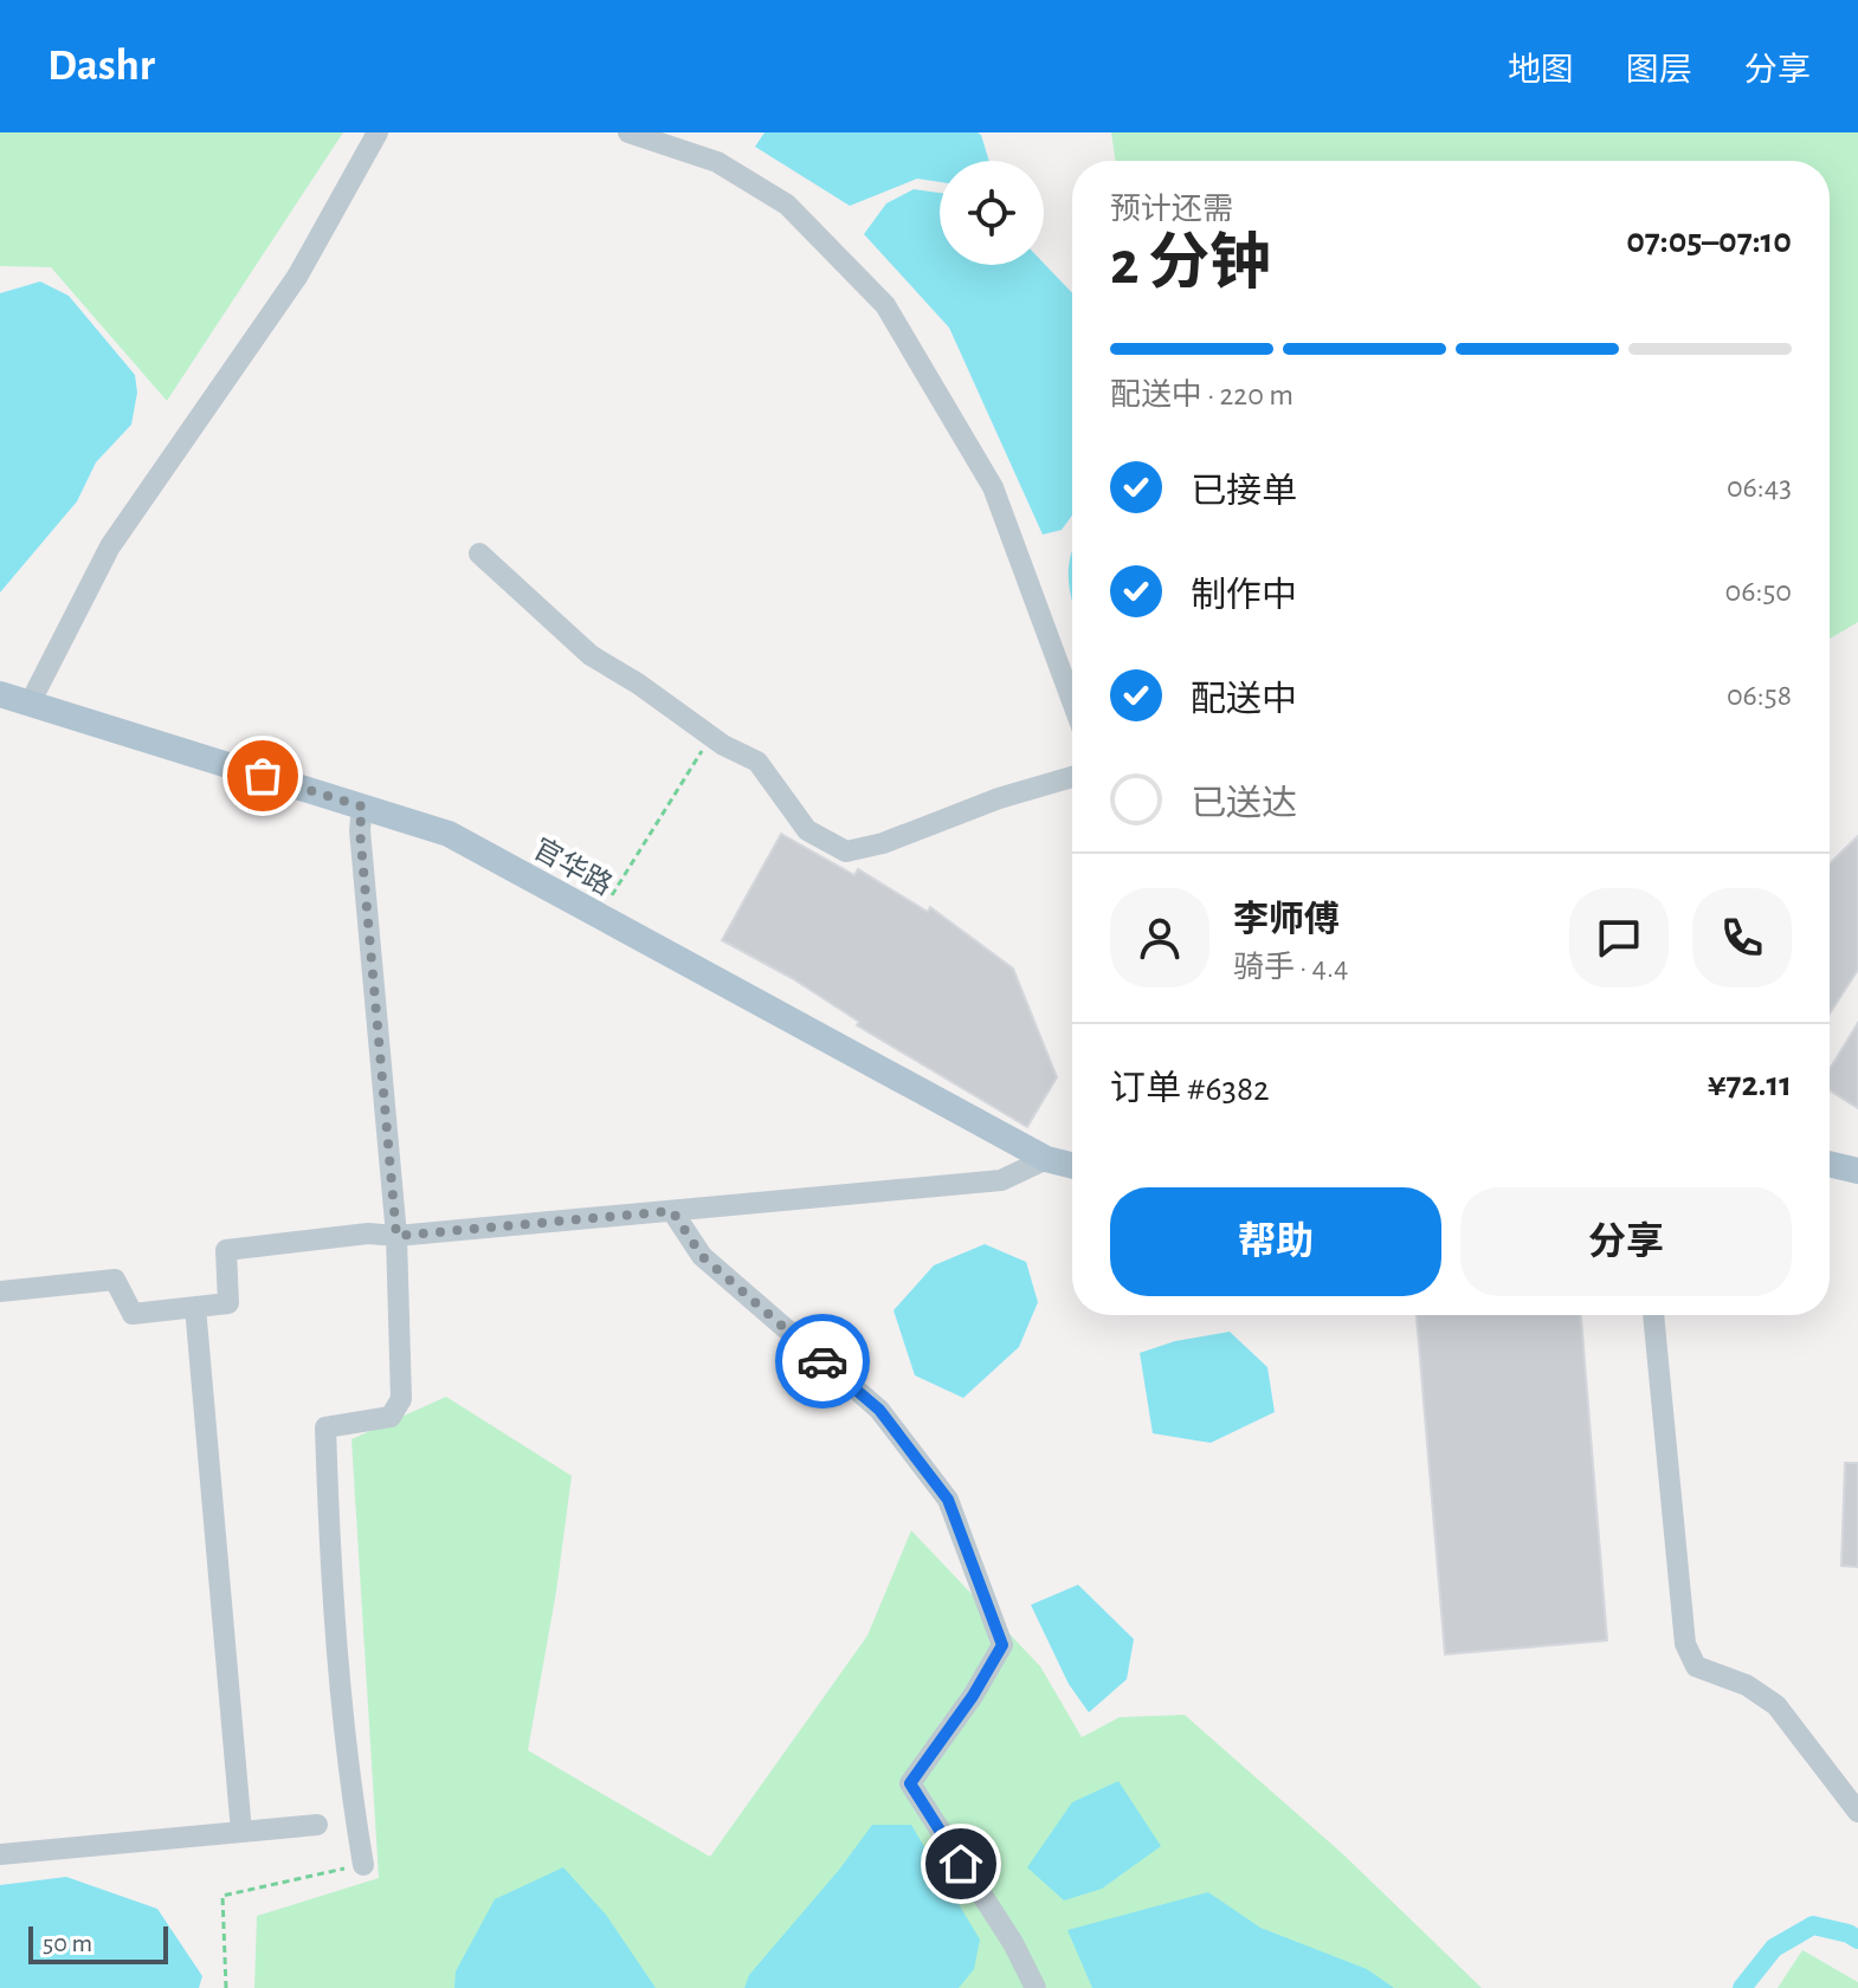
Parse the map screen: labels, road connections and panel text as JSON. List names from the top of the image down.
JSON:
{
  "streets": {
    "main road": ["官华路"]
  },
  "scale_bar": "50 m",
  "page": {
    "header": "Dashr",
    "nav": ["地图", "图层", "分享"],
    "heading": ["2 分钟", "预计还需", "07:05–07:10"],
    "panel": [
      "李师傅",
      "骑手 · 4.4",
      "订单 #6382",
      "¥72.11"
    ],
    "bar": "配送中 · 220 m",
    "list": [
      ["已接单", "06:43"],
      ["制作中", "06:50"],
      ["配送中", "06:58"],
      "已送达"
    ],
    "buttons": ["帮助", "分享"],
    "scale": "50 m"
  }
}
